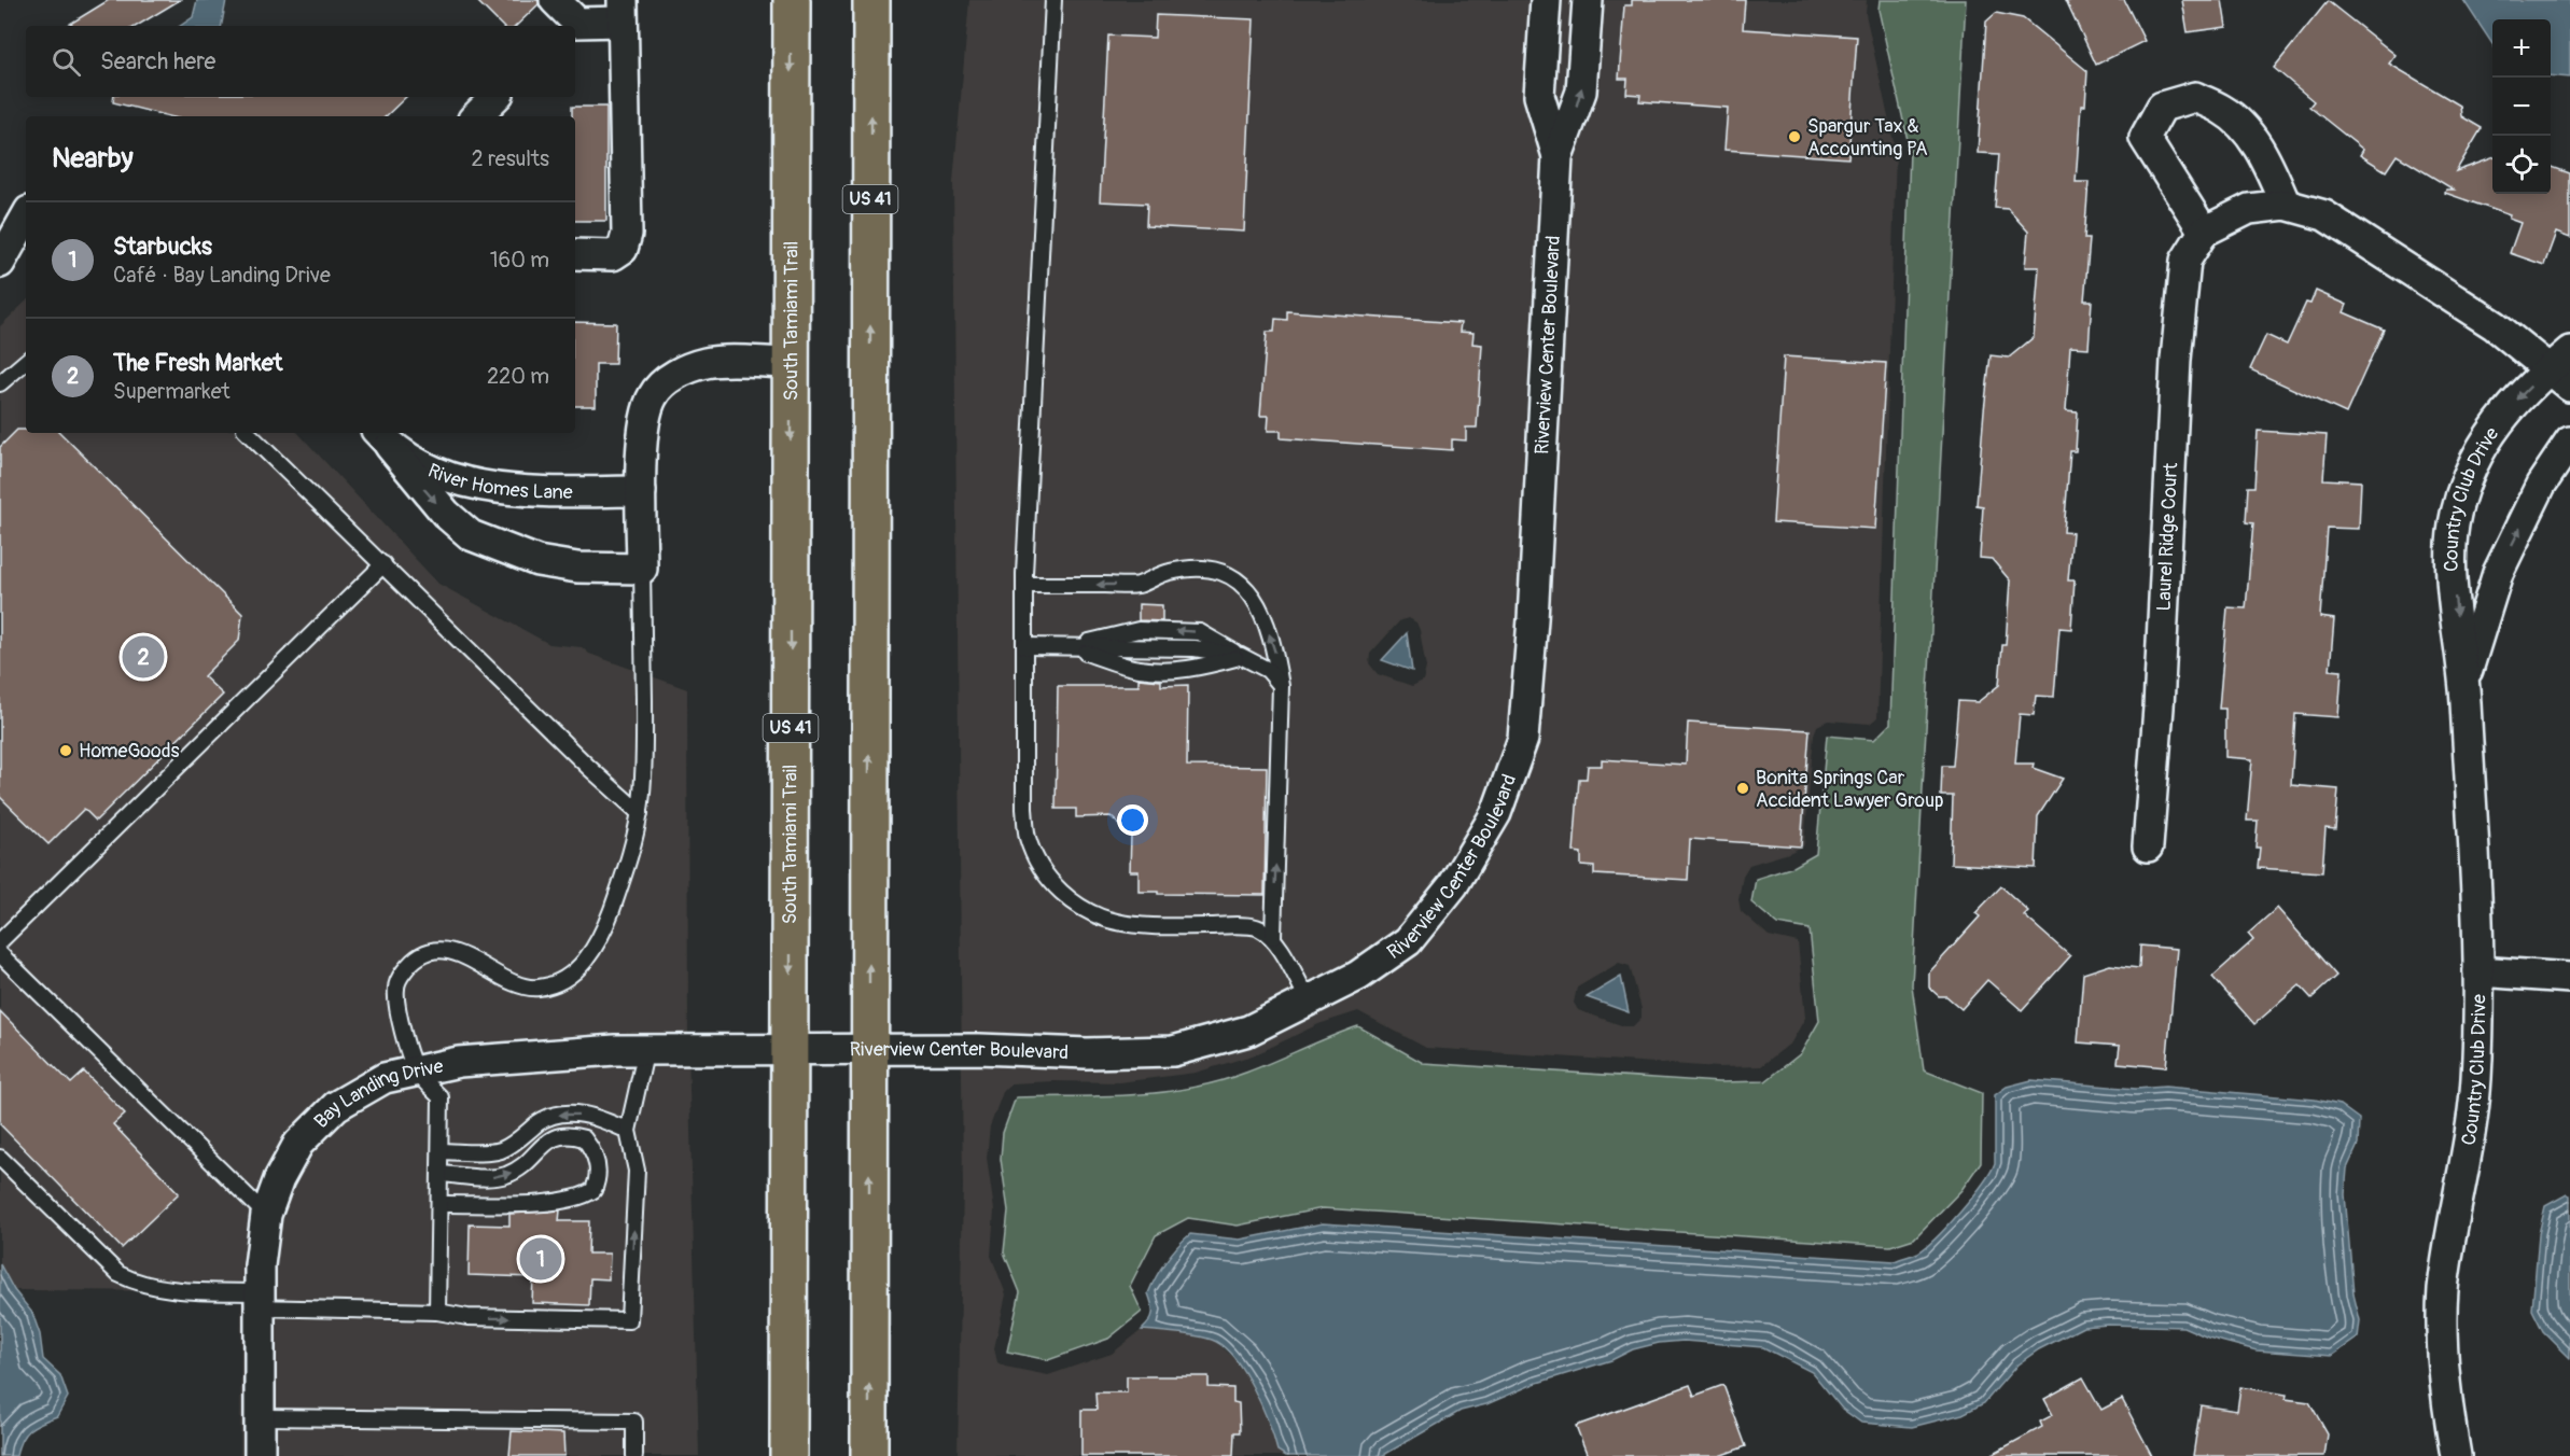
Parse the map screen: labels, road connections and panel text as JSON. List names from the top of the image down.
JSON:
{
  "streets": {
    "main road": ["US 41", "South Tamiami Trail"],
    "street": [
      "Riverview Center Boulevard",
      "River Homes Lane",
      "Country Club Drive",
      "Laurel Ridge Court",
      "Bay Landing Drive"
    ]
  },
  "crossings": [
    ["US 41", "Riverview Center Boulevard"],
    ["South Tamiami Trail", "Riverview Center Boulevard"],
    ["South Tamiami Trail", "Bay Landing Drive"],
    ["Riverview Center Boulevard", "Bay Landing Drive"]
  ],
  "places": ["Spargur Tax & Accounting PA", "HomeGoods", "Bonita Springs Car Accident Lawyer Group"],
  "page": {
    "map_buttons": ["+", "−"],
    "search": "Search here",
    "heading": ["Nearby", "2 results"],
    "list": [
      {
        "mark": "1",
        "name": "Starbucks",
        "note": "Café · Bay Landing Drive",
        "value": "160 m"
      },
      {
        "mark": "2",
        "name": "The Fresh Market",
        "note": "Supermarket",
        "value": "220 m"
      }
    ],
    "pins": ["2", "1"]
  }
}
